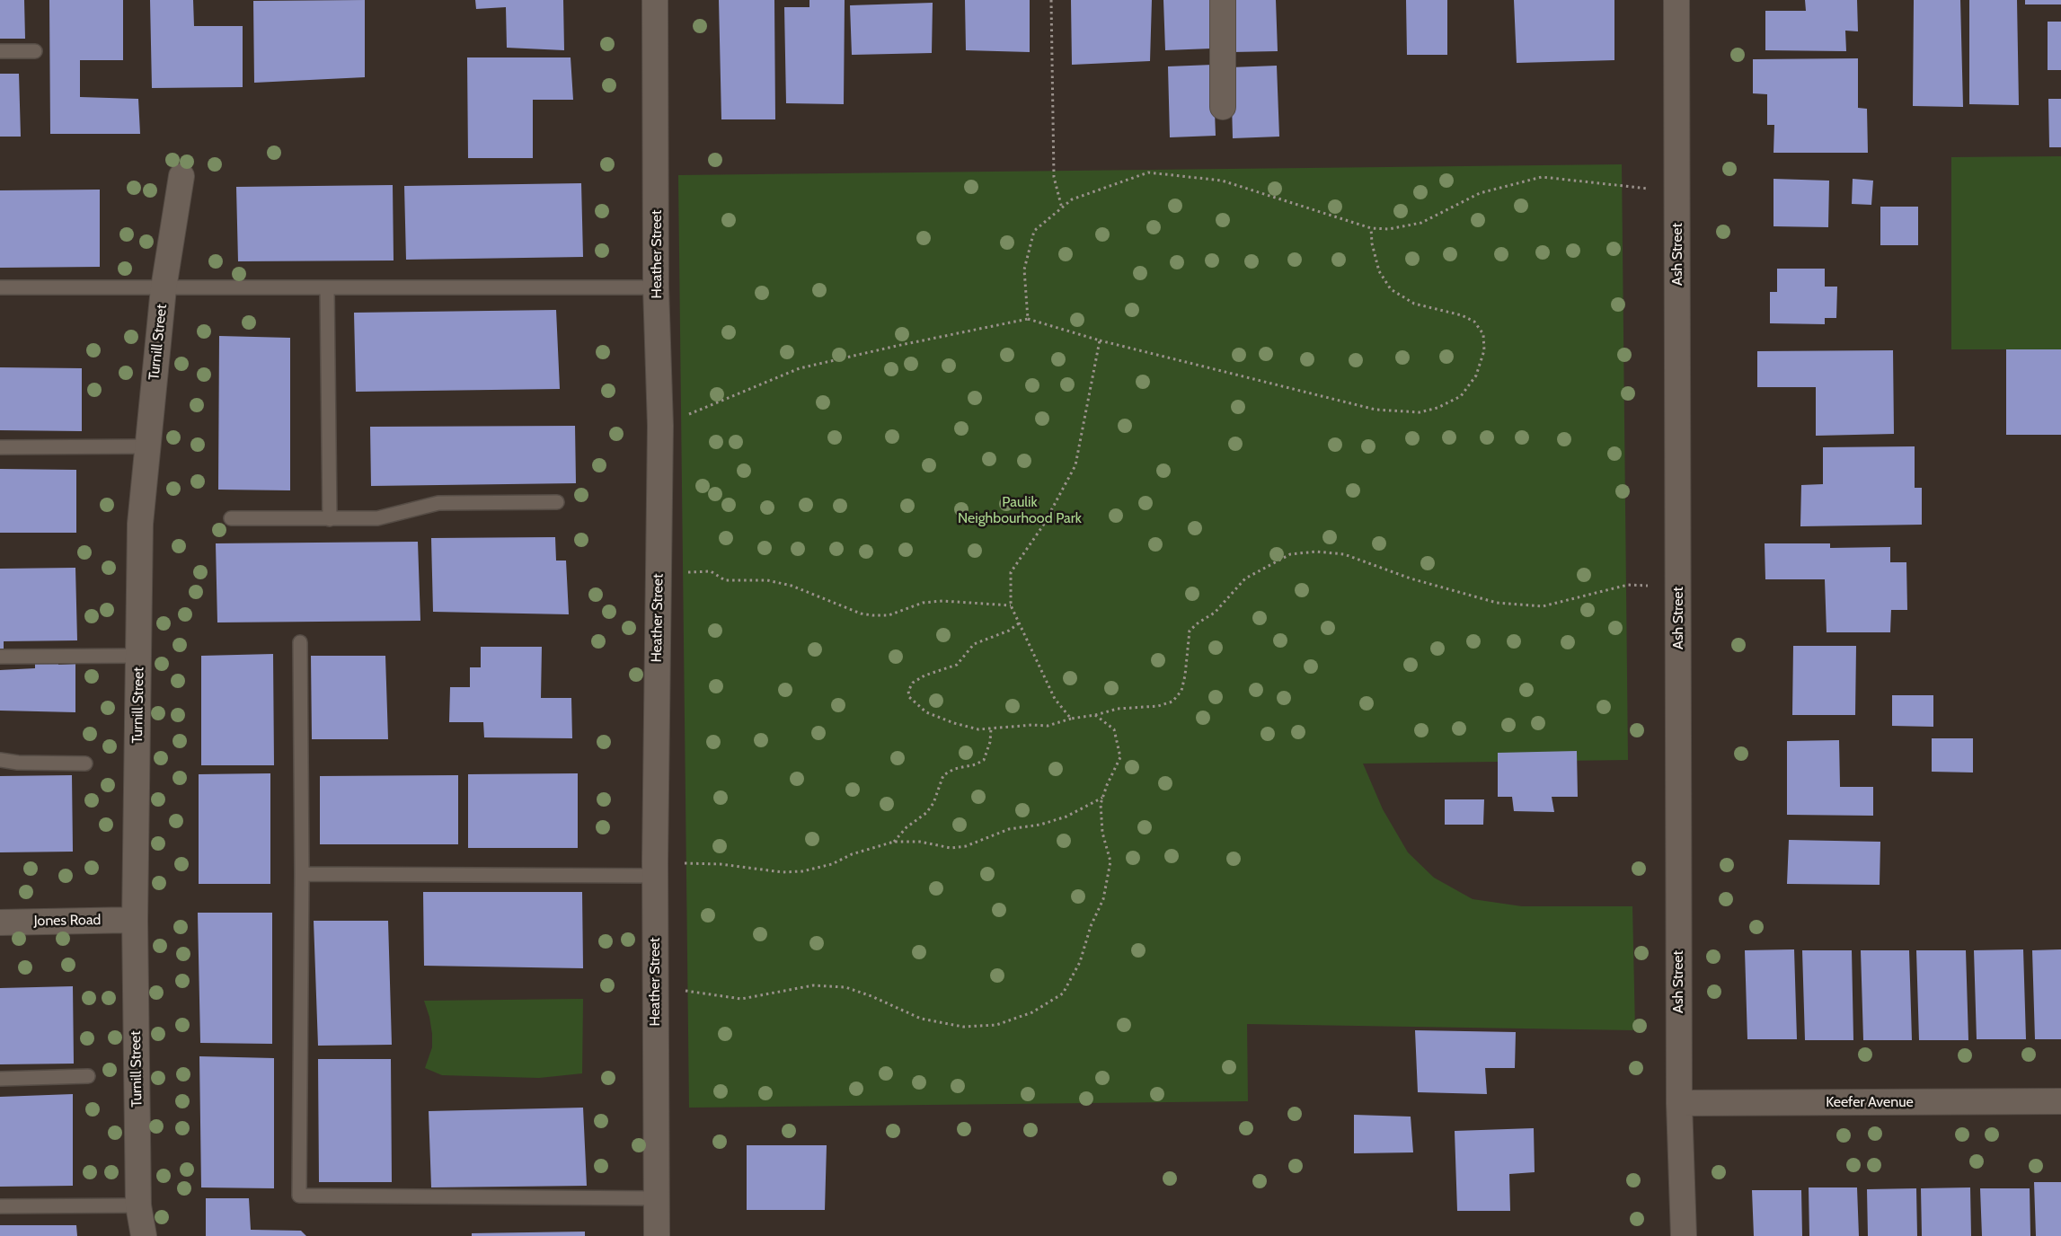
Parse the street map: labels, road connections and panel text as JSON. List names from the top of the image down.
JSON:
{
  "streets": {
    "street": [
      "Heather Street",
      "Ash Street",
      "Turnill Street",
      "Jones Road",
      "Keefer Avenue"
    ]
  },
  "crossings": [
    ["Ash Street", "Keefer Avenue"],
    ["Turnill Street", "Jones Road"]
  ],
  "parks": ["Paulik Neighbourhood Park"]
}
